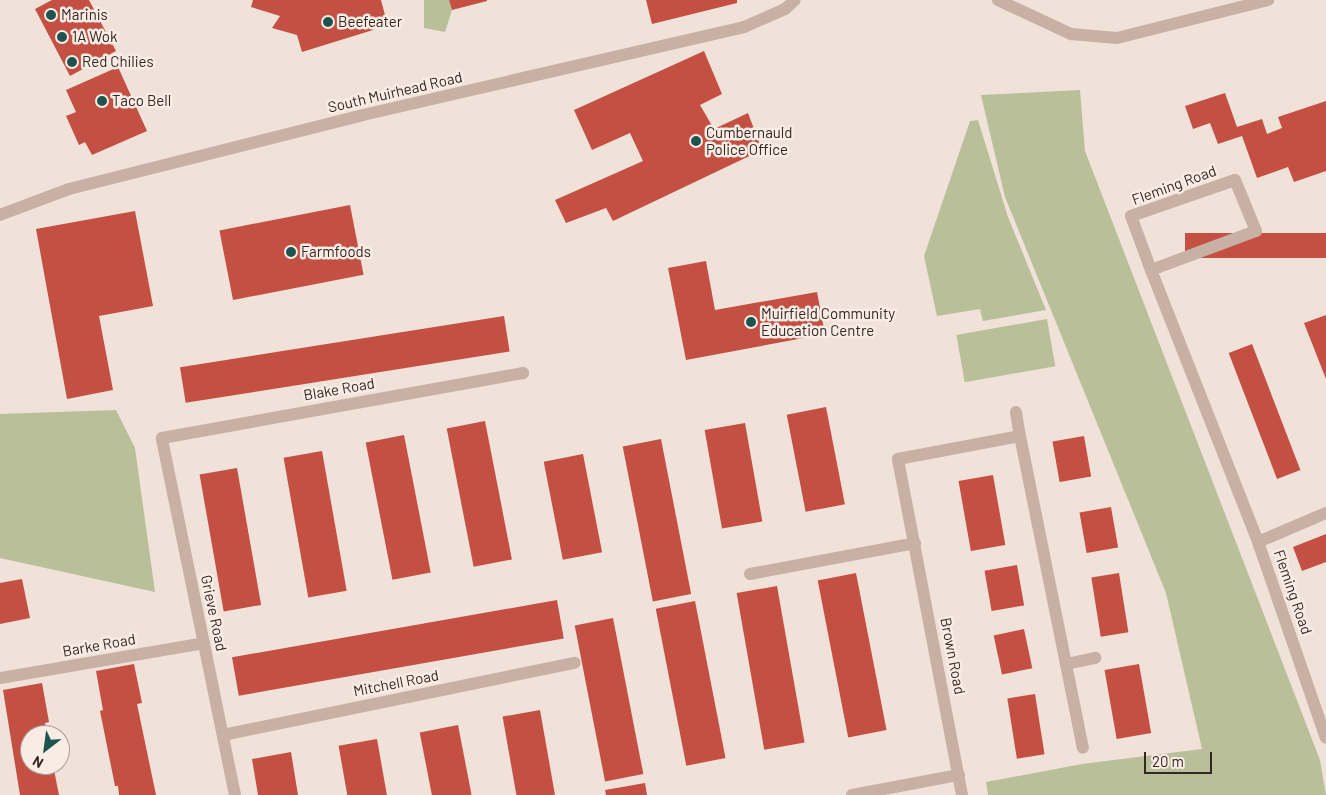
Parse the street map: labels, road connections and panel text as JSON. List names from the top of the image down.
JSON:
{
  "streets": {
    "street": [
      "South Muirhead Road",
      "Fleming Road",
      "Blake Road",
      "Grieve Road",
      "Barke Road",
      "Brown Road",
      "Mitchell Road"
    ]
  },
  "crossings": [
    ["Blake Road", "Grieve Road"],
    ["Grieve Road", "Barke Road"],
    ["Grieve Road", "Mitchell Road"]
  ],
  "places": [
    "Marinis",
    "Beefeater",
    "1A Wok",
    "Red Chilies",
    "Taco Bell",
    "Cumbernauld Police Office",
    "Farmfoods",
    "Muirfield Community Education Centre"
  ],
  "scale_bar": "20 m",
  "north": "bottom left"
}
